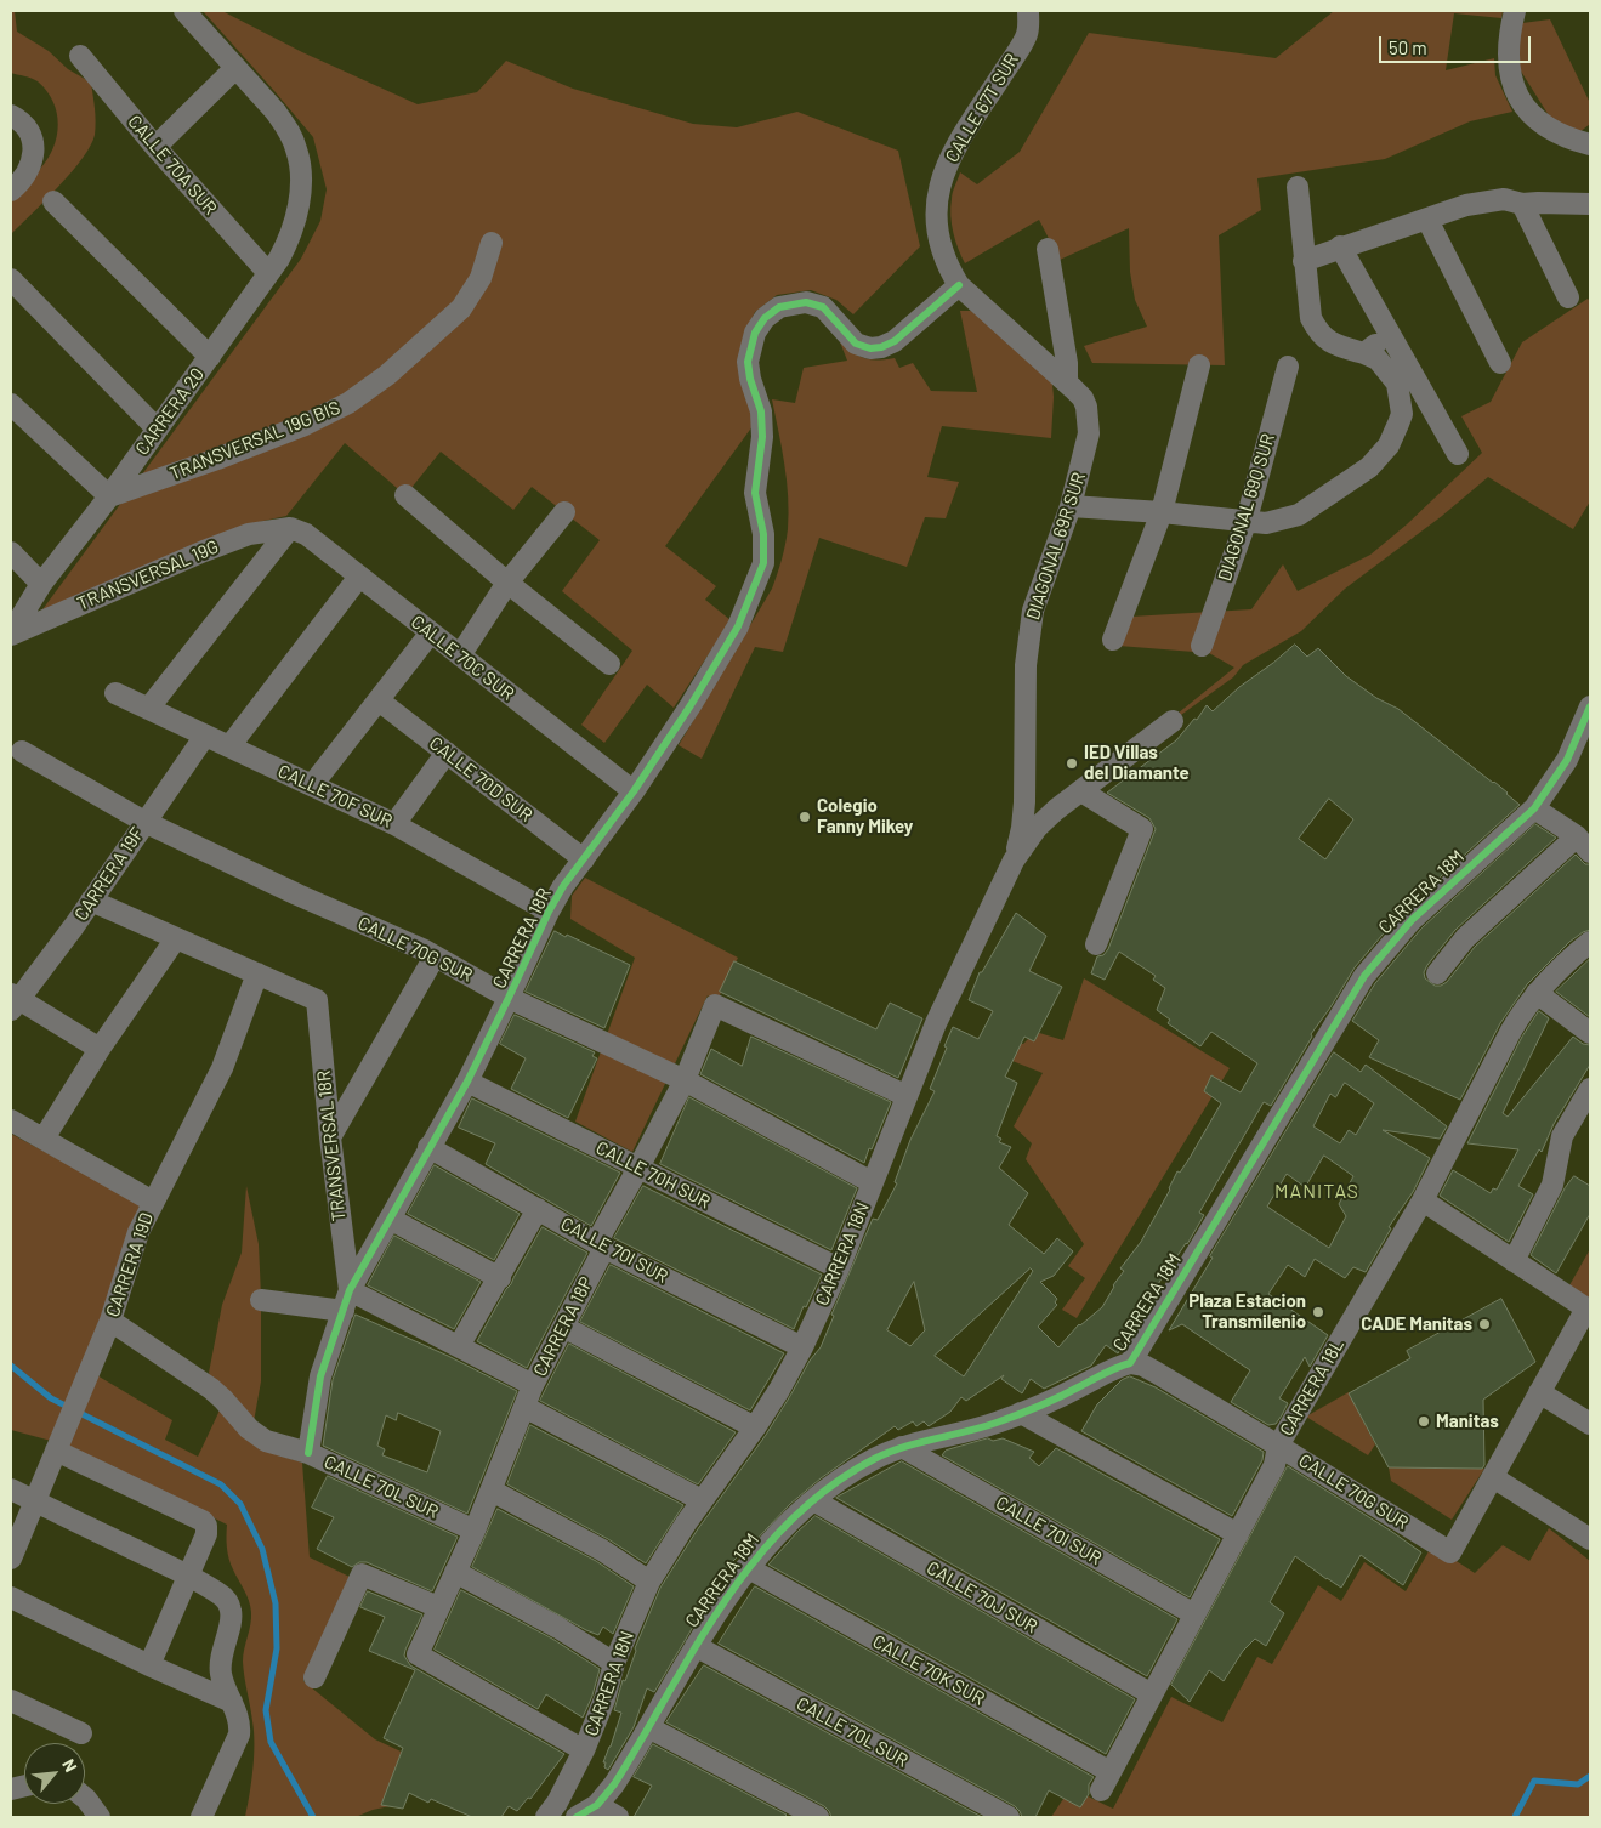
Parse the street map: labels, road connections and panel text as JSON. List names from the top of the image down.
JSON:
{
  "streets": {
    "street": [
      "CALLE 67T SUR",
      "CALLE 70A SUR",
      "CARRERA 20",
      "TRANSVERSAL 19G BIS",
      "DIAGONAL 69Q SUR",
      "DIAGONAL 69R SUR",
      "TRANSVERSAL 19G",
      "CALLE 70C SUR",
      "CALLE 70D SUR",
      "CALLE 70F SUR",
      "CARRERA 19F",
      "CARRERA 18M",
      "CARRERA 18R",
      "CALLE 70G SUR",
      "TRANSVERSAL 18R",
      "CALLE 70H SUR",
      "CALLE 70I SUR",
      "CARRERA 18N",
      "CARRERA 19D",
      "CARRERA 18P",
      "CARRERA 18L",
      "CALLE 70L SUR",
      "CALLE 70J SUR",
      "CALLE 70K SUR"
    ]
  },
  "crossings": [
    ["CALLE 67T SUR", "DIAGONAL 69R SUR"],
    ["CALLE 67T SUR", "CARRERA 18R"],
    ["CALLE 70A SUR", "CARRERA 20"],
    ["CARRERA 20", "TRANSVERSAL 19G BIS"],
    ["CARRERA 20", "TRANSVERSAL 19G"],
    ["DIAGONAL 69R SUR", "CARRERA 18N"],
    ["TRANSVERSAL 19G", "CALLE 70C SUR"],
    ["CALLE 70C SUR", "CARRERA 18R"],
    ["CALLE 70D SUR", "CARRERA 18R"],
    ["CALLE 70F SUR", "CARRERA 19F"],
    ["CALLE 70F SUR", "CARRERA 18R"],
    ["CARRERA 19F", "CALLE 70G SUR"],
    ["CARRERA 18M", "CALLE 70G SUR"],
    ["CARRERA 18M", "CALLE 70I SUR"],
    ["CARRERA 18M", "CALLE 70L SUR"],
    ["CARRERA 18M", "CALLE 70J SUR"],
    ["CARRERA 18M", "CALLE 70K SUR"],
    ["CARRERA 18R", "CALLE 70G SUR"],
    ["CARRERA 18R", "TRANSVERSAL 18R"],
    ["CARRERA 18R", "CALLE 70H SUR"],
    ["CARRERA 18R", "CALLE 70I SUR"],
    ["CARRERA 18R", "CALLE 70L SUR"],
    ["CALLE 70G SUR", "CARRERA 18N"],
    ["CALLE 70G SUR", "CARRERA 18P"],
    ["CALLE 70G SUR", "CARRERA 18L"],
    ["TRANSVERSAL 18R", "CARRERA 19D"],
    ["CALLE 70H SUR", "CARRERA 18N"],
    ["CALLE 70H SUR", "CARRERA 18P"],
    ["CALLE 70I SUR", "CARRERA 18N"],
    ["CALLE 70I SUR", "CARRERA 18P"],
    ["CALLE 70I SUR", "CARRERA 18L"],
    ["CARRERA 18N", "CARRERA 18P"],
    ["CARRERA 19D", "CALLE 70L SUR"],
    ["CARRERA 18P", "CALLE 70L SUR"],
    ["CARRERA 18L", "CALLE 70J SUR"],
    ["CARRERA 18L", "CALLE 70K SUR"]
  ],
  "districts": ["MANITAS"],
  "places": [
    "IED Villas del Diamante",
    "Colegio Fanny Mikey",
    "Plaza Estacion Transmilenio",
    "CADE Manitas",
    "Manitas"
  ],
  "scale_bar": "50 m",
  "north": "top right"
}
